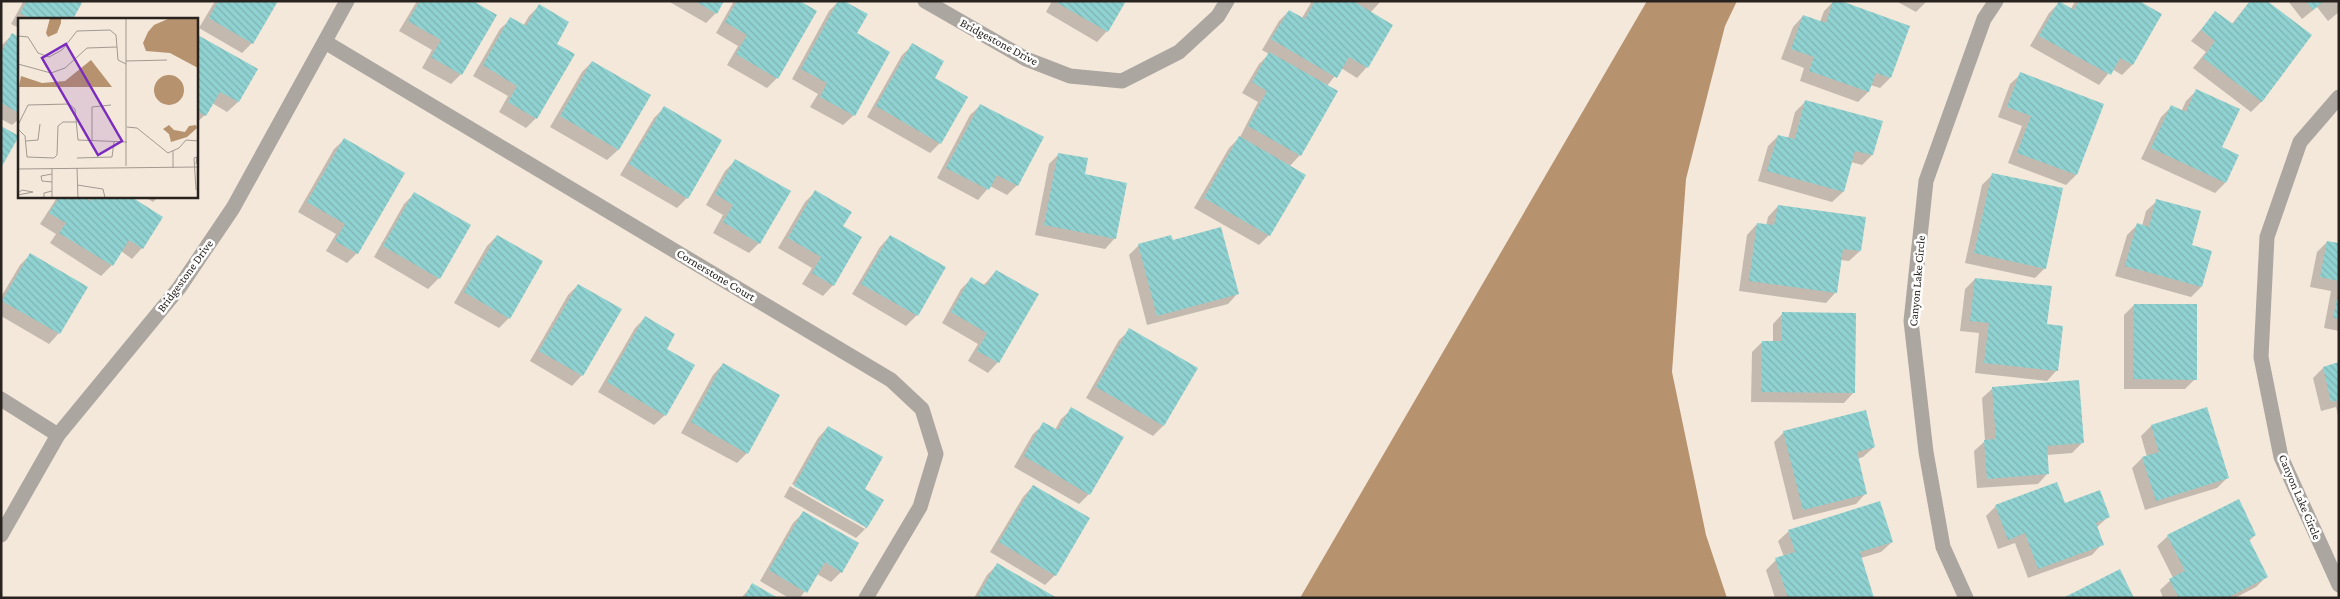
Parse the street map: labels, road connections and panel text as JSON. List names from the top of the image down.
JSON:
{
  "streets": {
    "street": ["Bridgestone Drive", "Cornerstone Court", "Canyon Lake Circle"]
  },
  "crossings": [
    ["Bridgestone Drive", "Cornerstone Court"]
  ]
}
